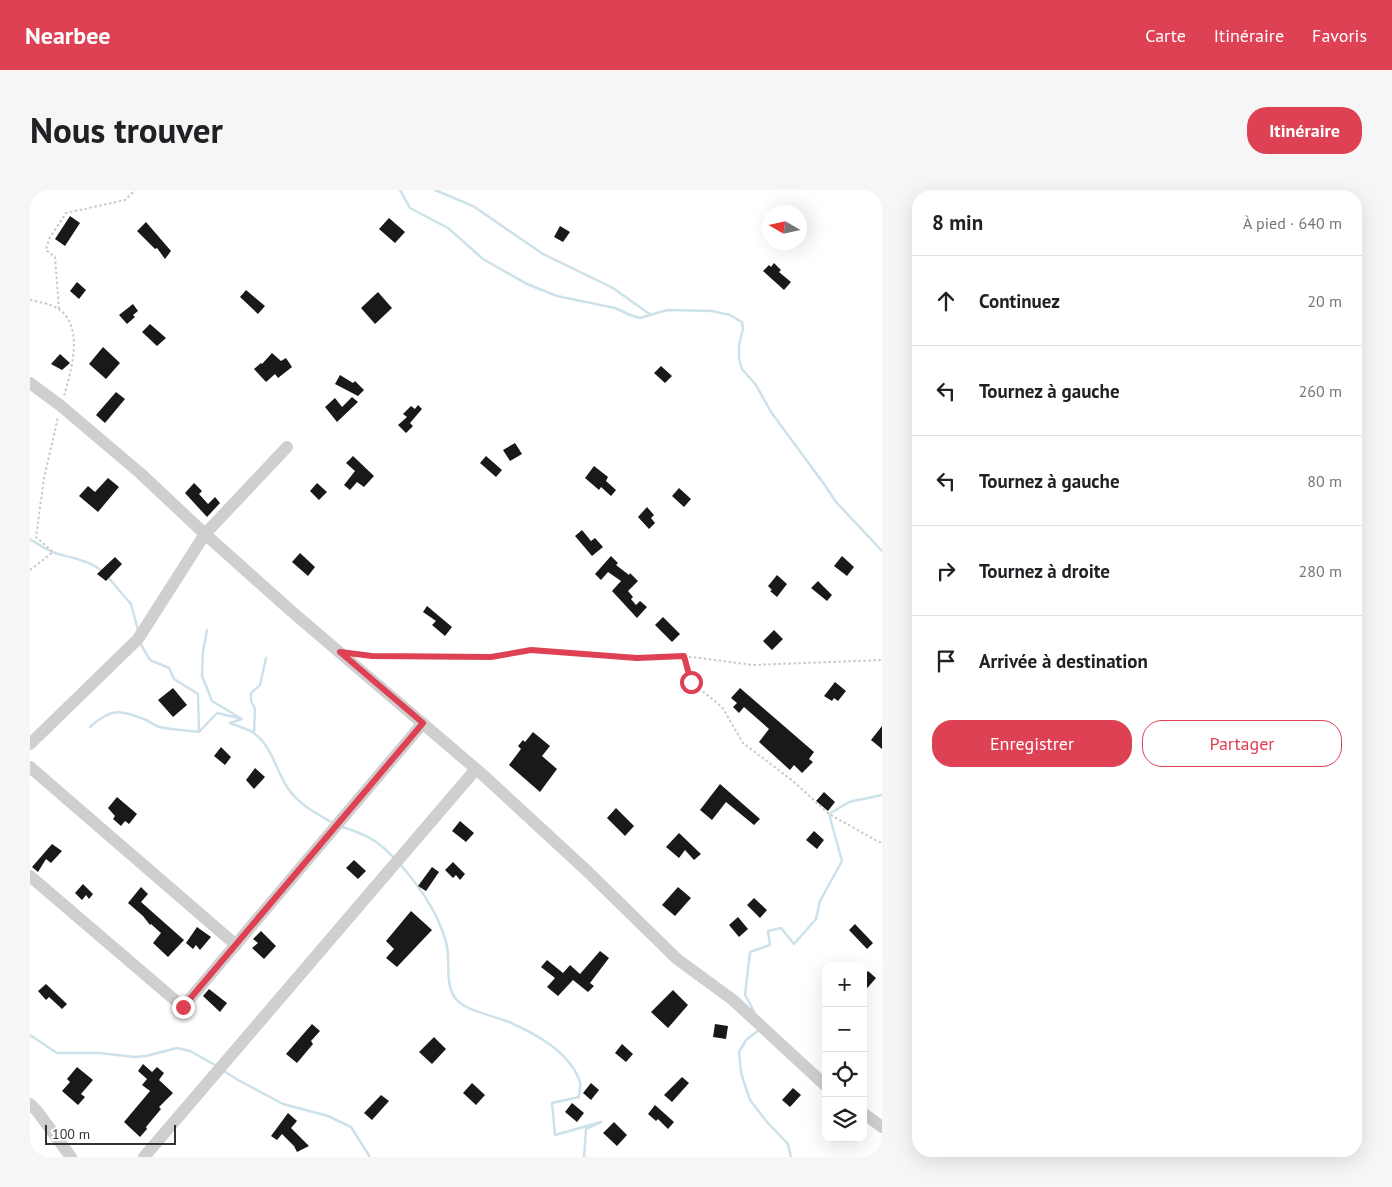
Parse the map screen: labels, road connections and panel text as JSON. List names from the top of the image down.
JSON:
{
  "scale_bar": "100 m",
  "north": "left",
  "page": {
    "header": "Nearbee",
    "nav": ["Carte", "Itinéraire", "Favoris"],
    "title": "Nous trouver",
    "buttons": [
      "Itinéraire",
      ["Enregistrer", "Partager"]
    ],
    "heading": ["8 min", "À pied · 640 m"],
    "list": [
      ["Continuez", "20 m"],
      ["Tournez à gauche", "260 m"],
      ["Tournez à gauche", "80 m"],
      ["Tournez à droite", "280 m"],
      "Arrivée à destination"
    ],
    "map_buttons": ["+", "−"],
    "scale": "100 m"
  }
}
